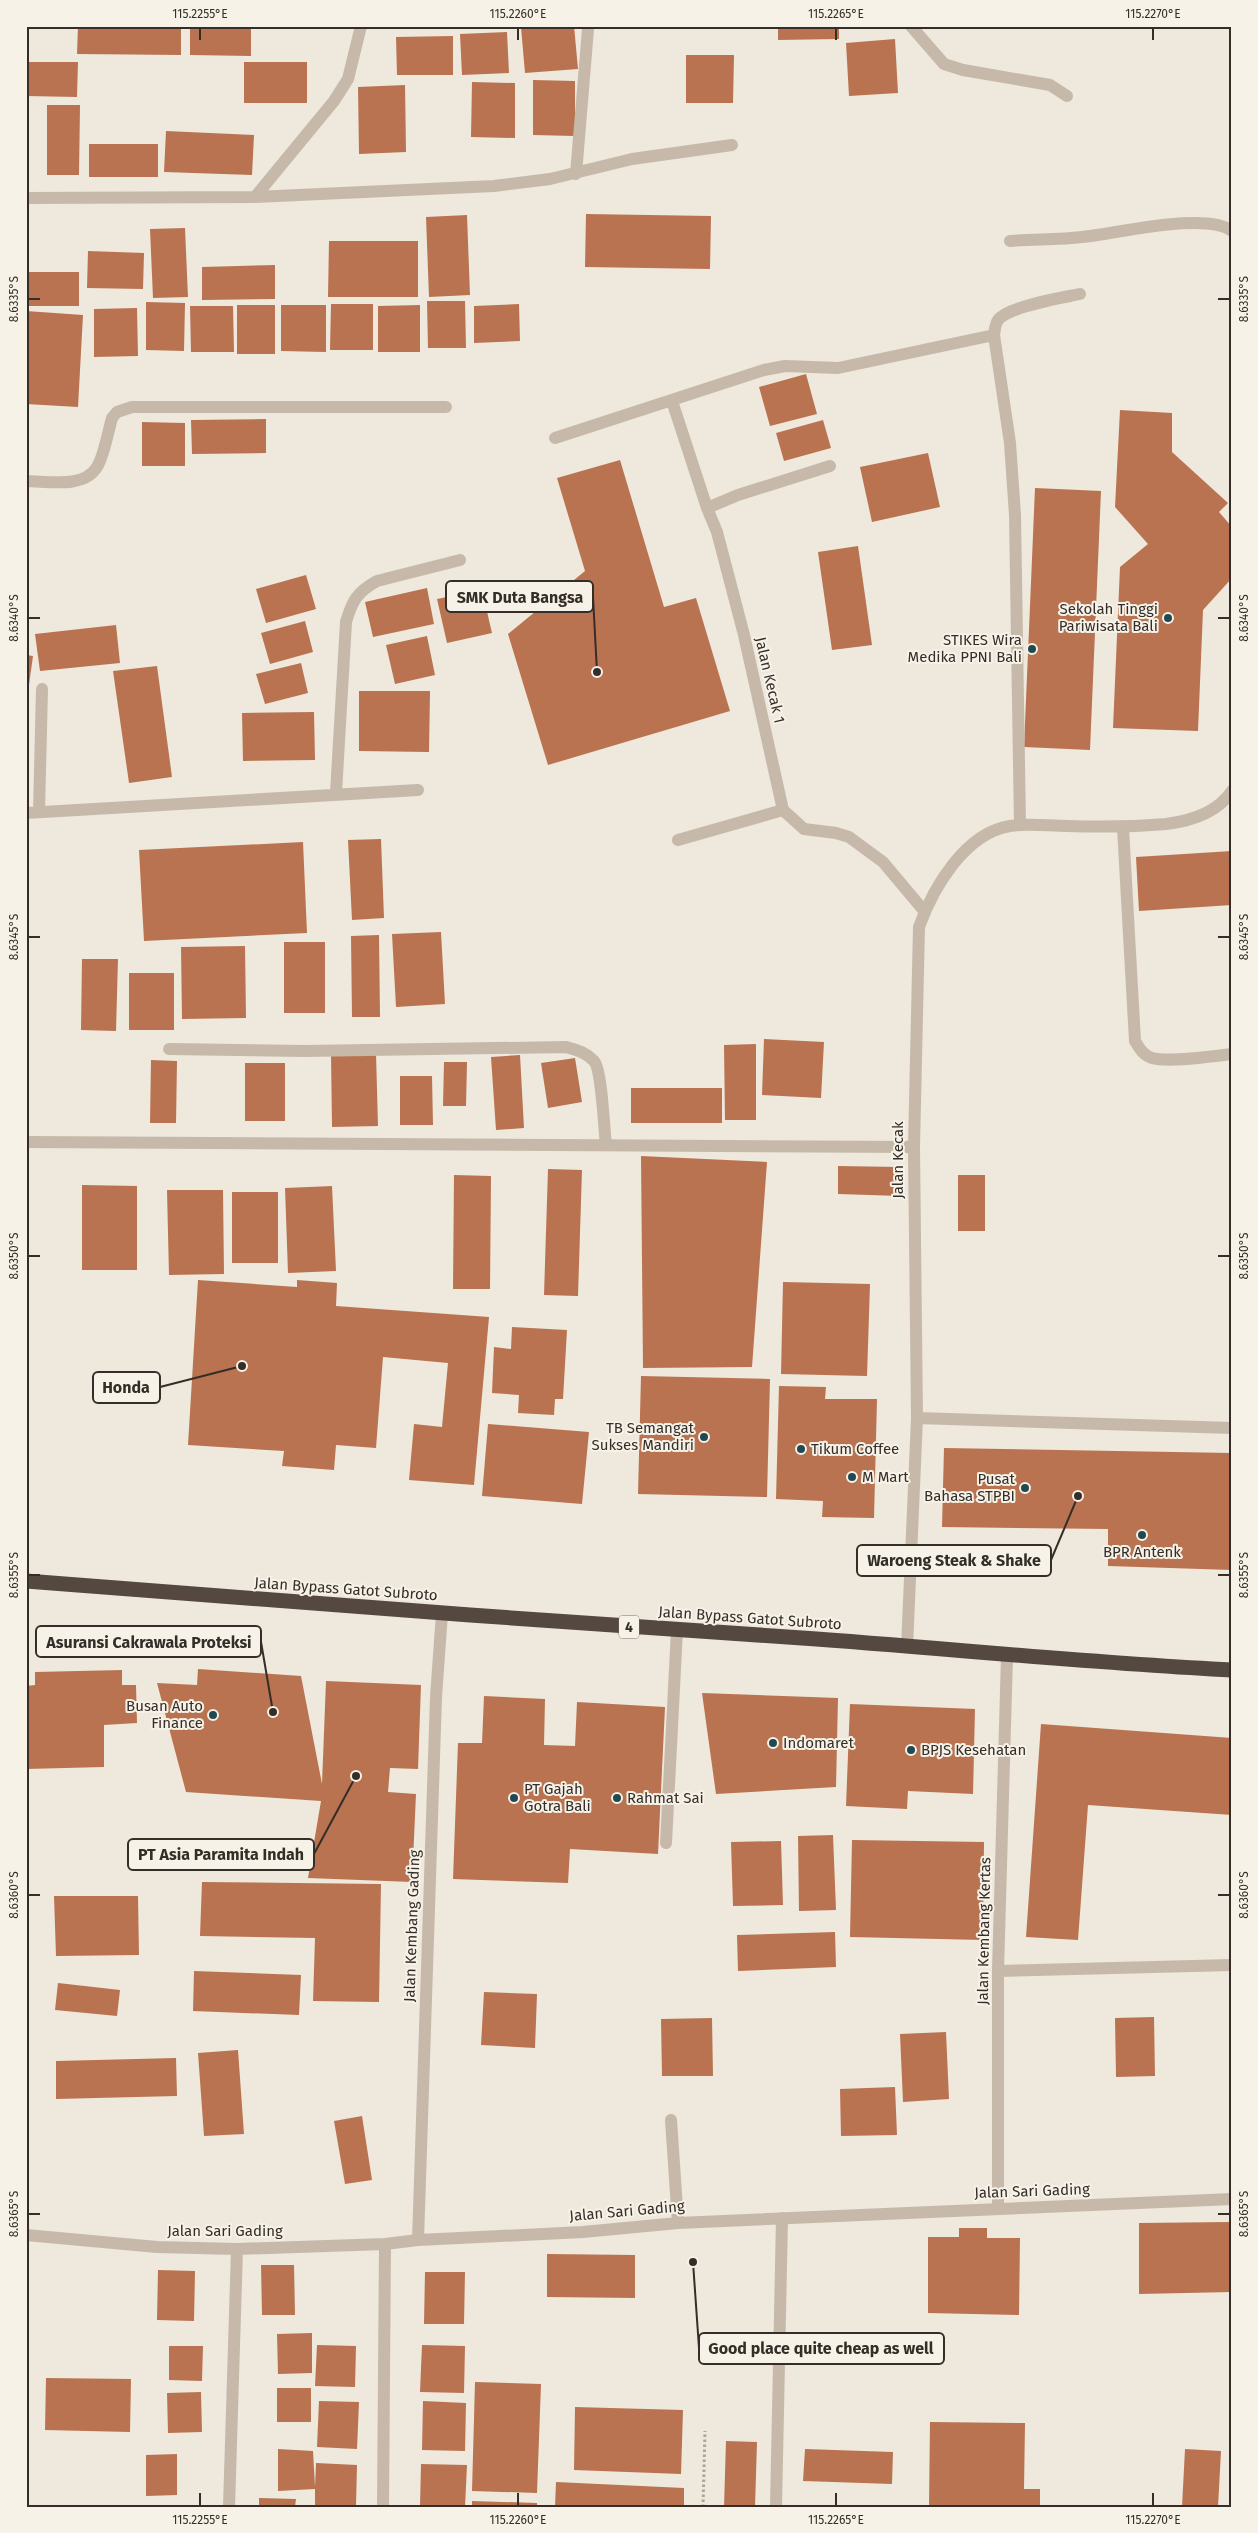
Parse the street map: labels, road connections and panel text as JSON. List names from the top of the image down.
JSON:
{
  "streets": {
    "highway": ["Jalan Bypass Gatot Subroto", "4"],
    "street": [
      "Jalan Kecak 1",
      "Jalan Kecak",
      "Jalan Kembang Gading",
      "Jalan Kembang Kertas",
      "Jalan Sari Gading"
    ]
  },
  "crossings": [
    ["Jalan Kecak", "Jalan Bypass Gatot Subroto"],
    ["Jalan Bypass Gatot Subroto", "Jalan Kembang Gading"],
    ["Jalan Bypass Gatot Subroto", "Jalan Kembang Kertas"],
    ["Jalan Kembang Gading", "Jalan Sari Gading"],
    ["Jalan Kembang Kertas", "Jalan Sari Gading"]
  ],
  "places": [
    "Sekolah Tinggi Pariwisata Bali",
    "STIKES Wira Medika PPNI Bali",
    "SMK Duta Bangsa",
    "Honda",
    "TB Semangat Sukses Mandiri",
    "Tikum Coffee",
    "M Mart",
    "Pusat Bahasa STPBI",
    "Waroeng Steak & Shake",
    "BPR Antenk",
    "Asuransi Cakrawala Proteksi",
    "Busan Auto Finance",
    "Indomaret",
    "BPJS Kesehatan",
    "PT Asia Paramita Indah",
    "PT Gajah Gotra Bali",
    "Rahmat Sai",
    "Good place quite cheap as well"
  ],
  "coordinates": [
    "115.2255°E",
    "115.2260°E",
    "115.2265°E",
    "115.2270°E",
    "8.6335°S",
    "8.6340°S",
    "8.6345°S",
    "8.6350°S",
    "8.6355°S",
    "8.6360°S",
    "8.6365°S"
  ]
}
